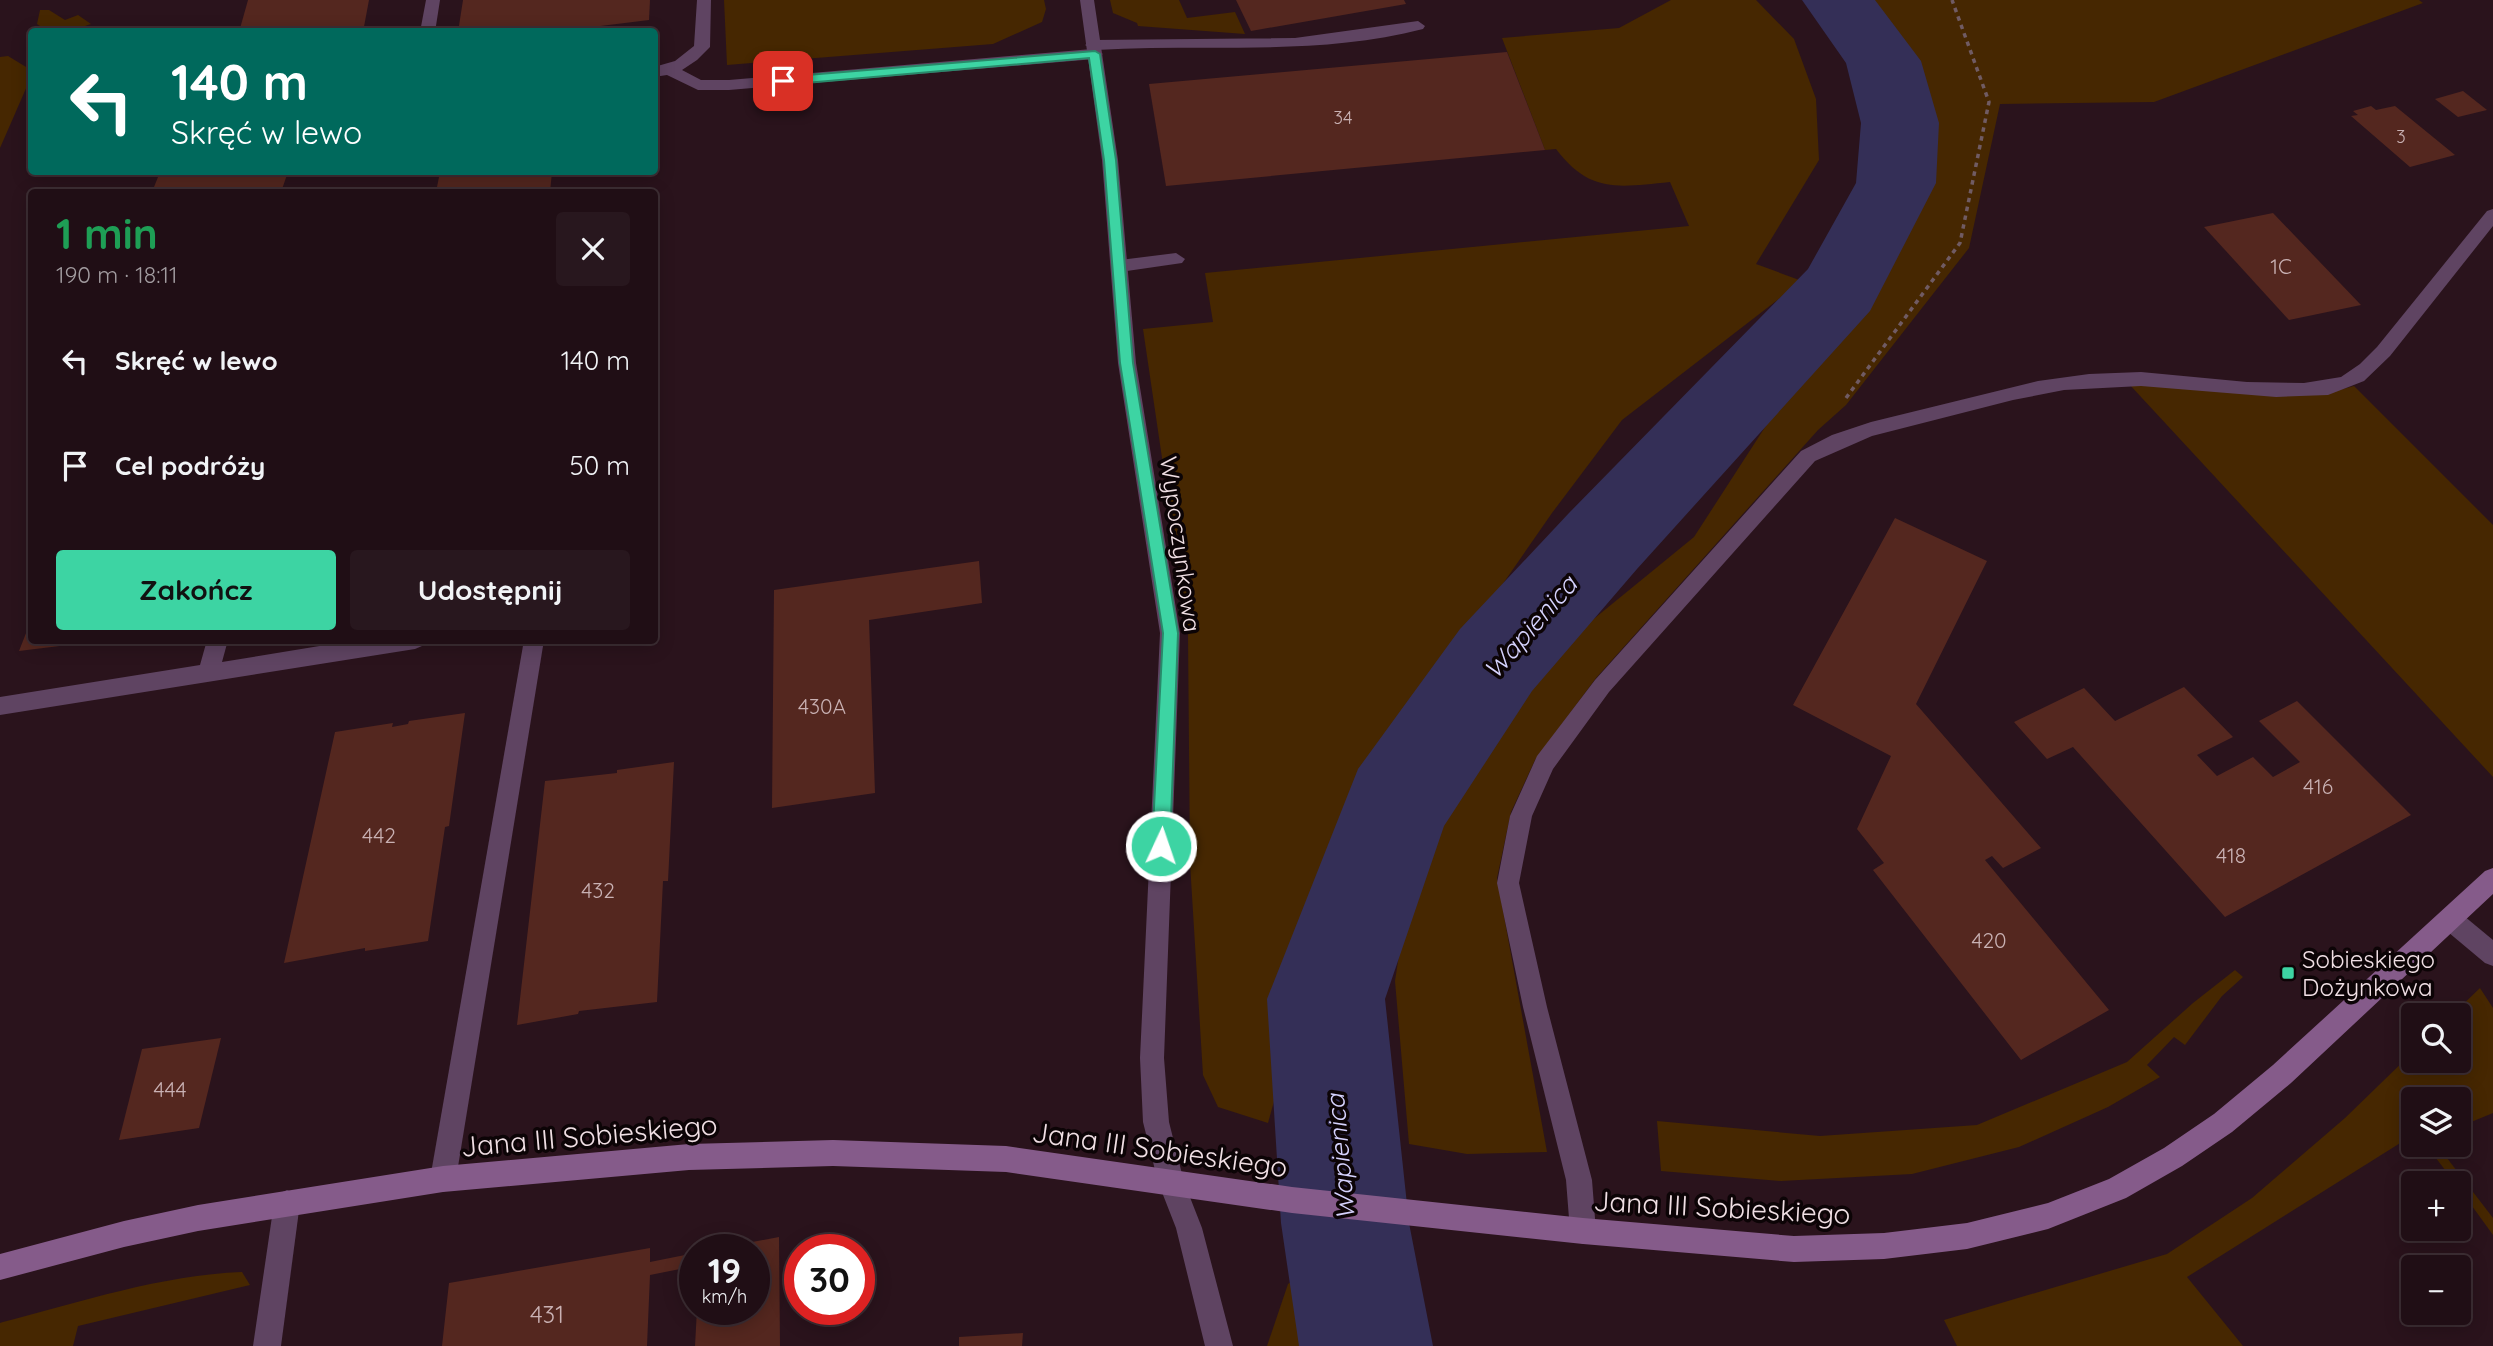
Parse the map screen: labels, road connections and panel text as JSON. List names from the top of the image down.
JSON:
{
  "streets": {
    "street": ["Wypoczynkowa", "Jana III Sobieskiego"]
  },
  "crossings": [
    ["Wypoczynkowa", "Jana III Sobieskiego"]
  ],
  "water": ["Wapienica"],
  "places": {
    "transit": ["Sobieskiego Dożynkowa"]
  },
  "house_numbers": [
    "34",
    "3",
    "1C",
    "430A",
    "416",
    "442",
    "418",
    "432",
    "420",
    "444",
    "431"
  ],
  "page": {
    "turn": ["140 m", "Skręć w lewo"],
    "heading": ["1 min", "190 m · 18:11"],
    "list": [
      {
        "name": "Skręć w lewo",
        "value": "140 m"
      },
      {
        "name": "Cel podróży",
        "value": "50 m"
      }
    ],
    "buttons": ["Zakończ", "Udostępnij"],
    "map_buttons": ["+", "−"],
    "speed": "19 km/h",
    "limit": "30"
  }
}
